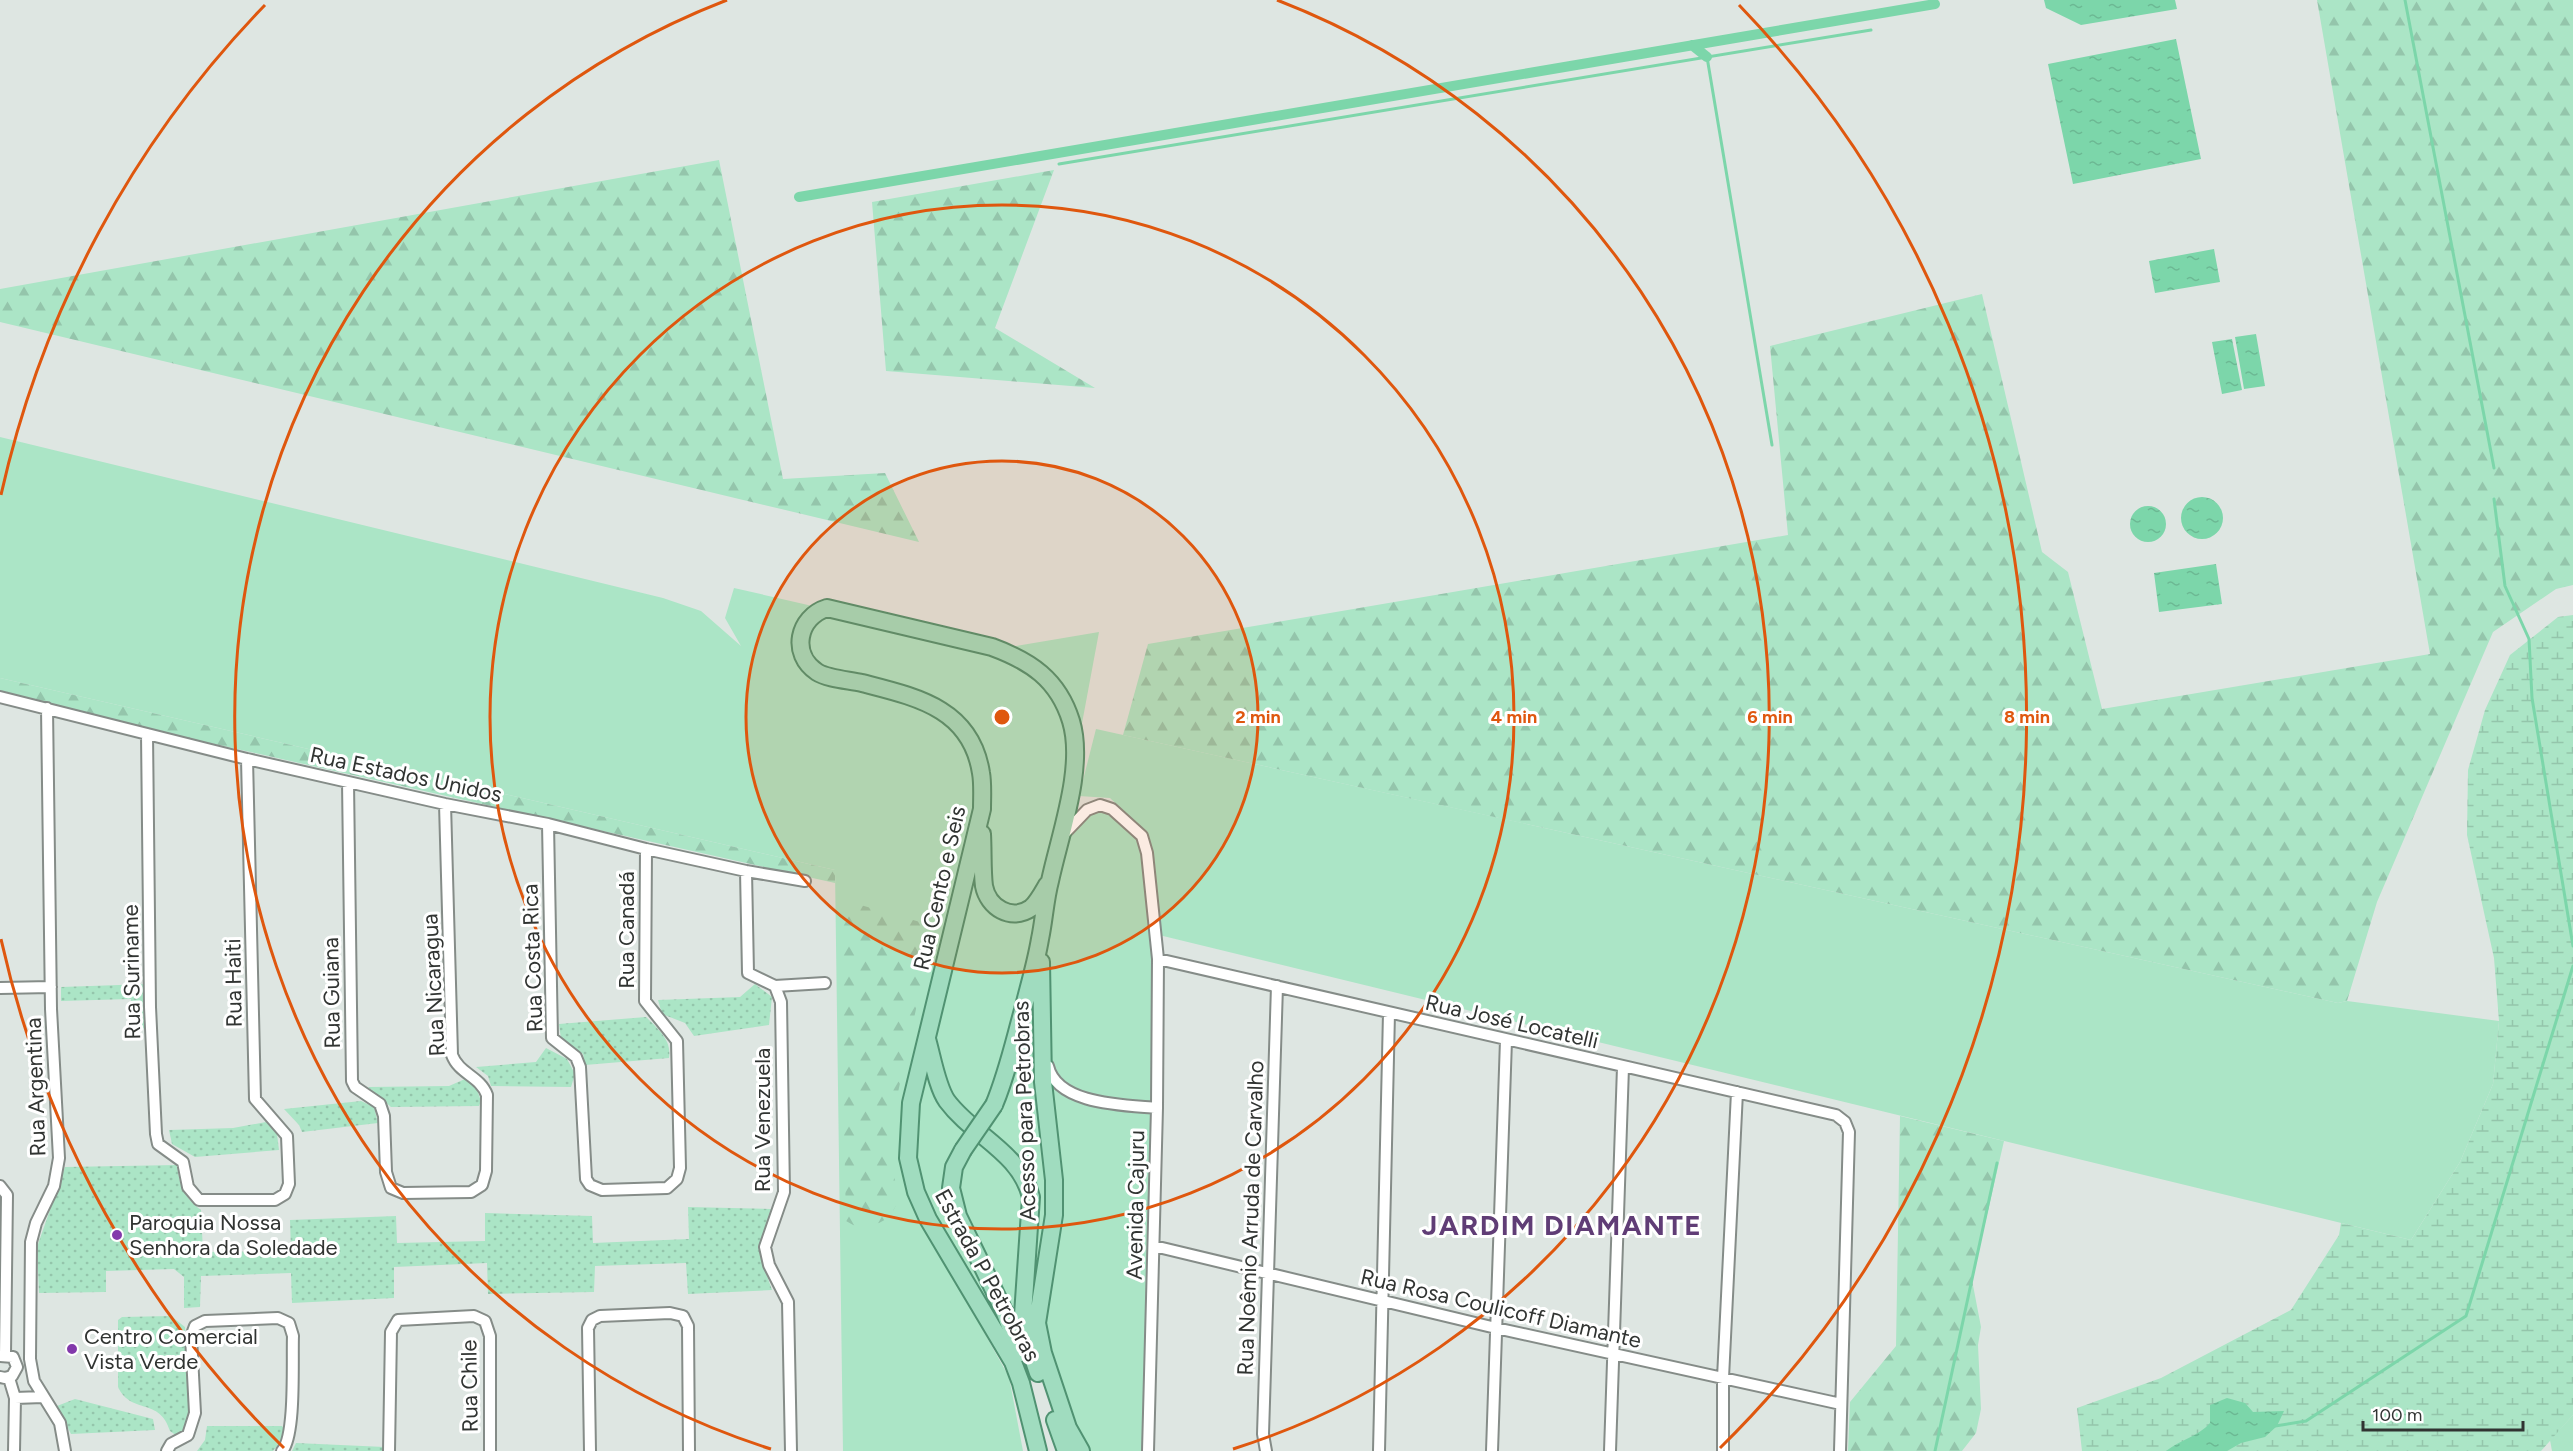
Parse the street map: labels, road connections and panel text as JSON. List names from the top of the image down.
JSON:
{
  "streets": {
    "main road": ["Rua Cento e Seis", "Acesso para Petrobras", "Estrada P Petrobras"],
    "street": [
      "Rua Estados Unidos",
      "Rua Canadá",
      "Rua Costa Rica",
      "Rua Suriname",
      "Rua Haiti",
      "Rua Nicaragua",
      "Rua Guiana",
      "Rua José Locatelli",
      "Rua Argentina",
      "Rua Venezuela",
      "Avenida Cajuru",
      "Rua Noêmio Arruda de Carvalho",
      "Rua Rosa Coulicoff Diamante",
      "Rua Chile"
    ]
  },
  "crossings": [
    ["Rua Estados Unidos", "Rua Canadá"],
    ["Rua Estados Unidos", "Rua Costa Rica"],
    ["Rua Estados Unidos", "Rua Suriname"],
    ["Rua Estados Unidos", "Rua Haiti"],
    ["Rua Estados Unidos", "Rua Nicaragua"],
    ["Rua Estados Unidos", "Rua Guiana"],
    ["Rua Estados Unidos", "Rua Argentina"],
    ["Rua Cento e Seis", "Acesso para Petrobras"],
    ["Rua Cento e Seis", "Estrada P Petrobras"],
    ["Rua Canadá", "Rua Costa Rica"],
    ["Rua Suriname", "Rua Haiti"],
    ["Rua Nicaragua", "Rua Guiana"],
    ["Rua José Locatelli", "Avenida Cajuru"],
    ["Rua José Locatelli", "Rua Noêmio Arruda de Carvalho"],
    ["Rua José Locatelli", "Rua Rosa Coulicoff Diamante"],
    ["Acesso para Petrobras", "Avenida Cajuru"],
    ["Avenida Cajuru", "Rua Rosa Coulicoff Diamante"],
    ["Rua Noêmio Arruda de Carvalho", "Rua Rosa Coulicoff Diamante"]
  ],
  "districts": ["JARDIM DIAMANTE"],
  "places": ["Paroquia Nossa Senhora da Soledade", "Centro Comercial Vista Verde"],
  "scale_bar": "100 m",
  "rings": [
    "2 min",
    "4 min",
    "6 min",
    "8 min"
  ]
}
